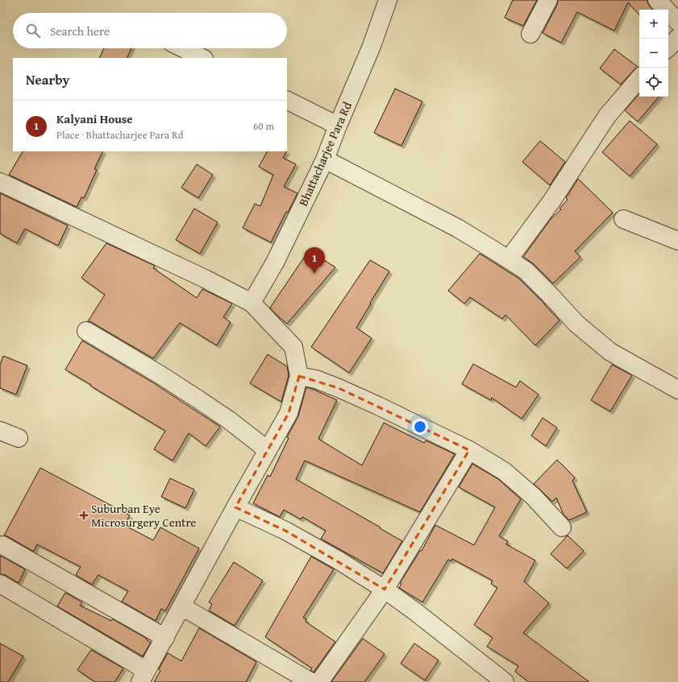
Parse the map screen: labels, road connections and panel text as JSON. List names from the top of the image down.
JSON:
{
  "streets": {
    "street": ["Bhattacharjee Para Rd"]
  },
  "places": {
    "health": ["Suburban Eye Microsurgery Centre"]
  },
  "page": {
    "map_buttons": ["+", "−"],
    "search": "Search here",
    "heading": "Nearby",
    "list": [
      {
        "mark": "1",
        "name": "Kalyani House",
        "note": "Place · Bhattacharjee Para Rd",
        "value": "60 m"
      }
    ],
    "pins": "1"
  }
}
